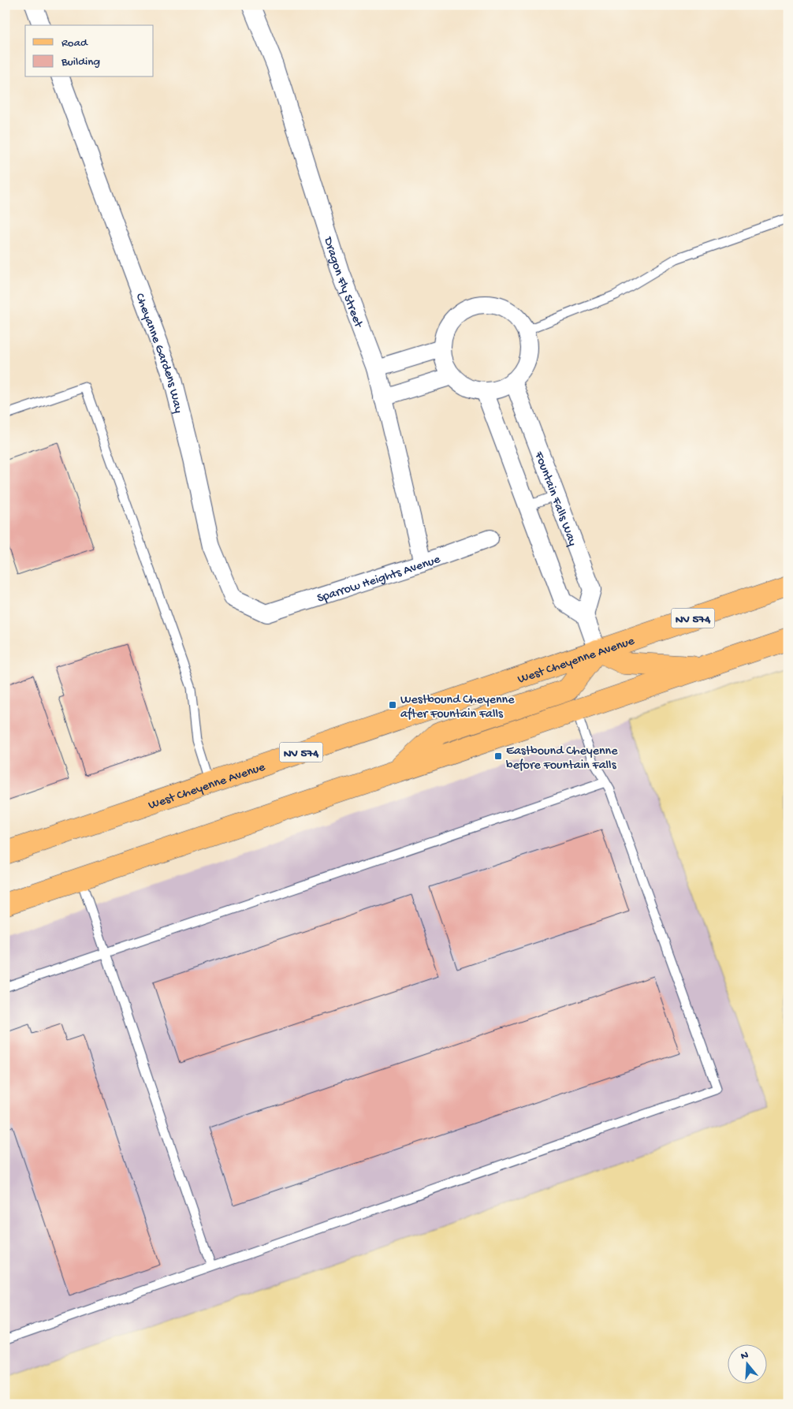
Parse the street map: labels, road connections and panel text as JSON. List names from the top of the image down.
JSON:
{
  "streets": {
    "main road": ["NV 574", "West Cheyenne Avenue"],
    "street": [
      "Dragon Fly Street",
      "Cheyanne Gardens Way",
      "Fountain Falls Way",
      "Sparrow Heights Avenue"
    ]
  },
  "crossings": [
    ["Dragon Fly Street", "Sparrow Heights Avenue"],
    ["Cheyanne Gardens Way", "Sparrow Heights Avenue"]
  ],
  "places": {
    "transit": ["Westbound Cheyenne after Fountain Falls", "Eastbound Cheyenne before Fountain Falls"]
  },
  "legend": ["Road", "Building"],
  "north": "top"
}
